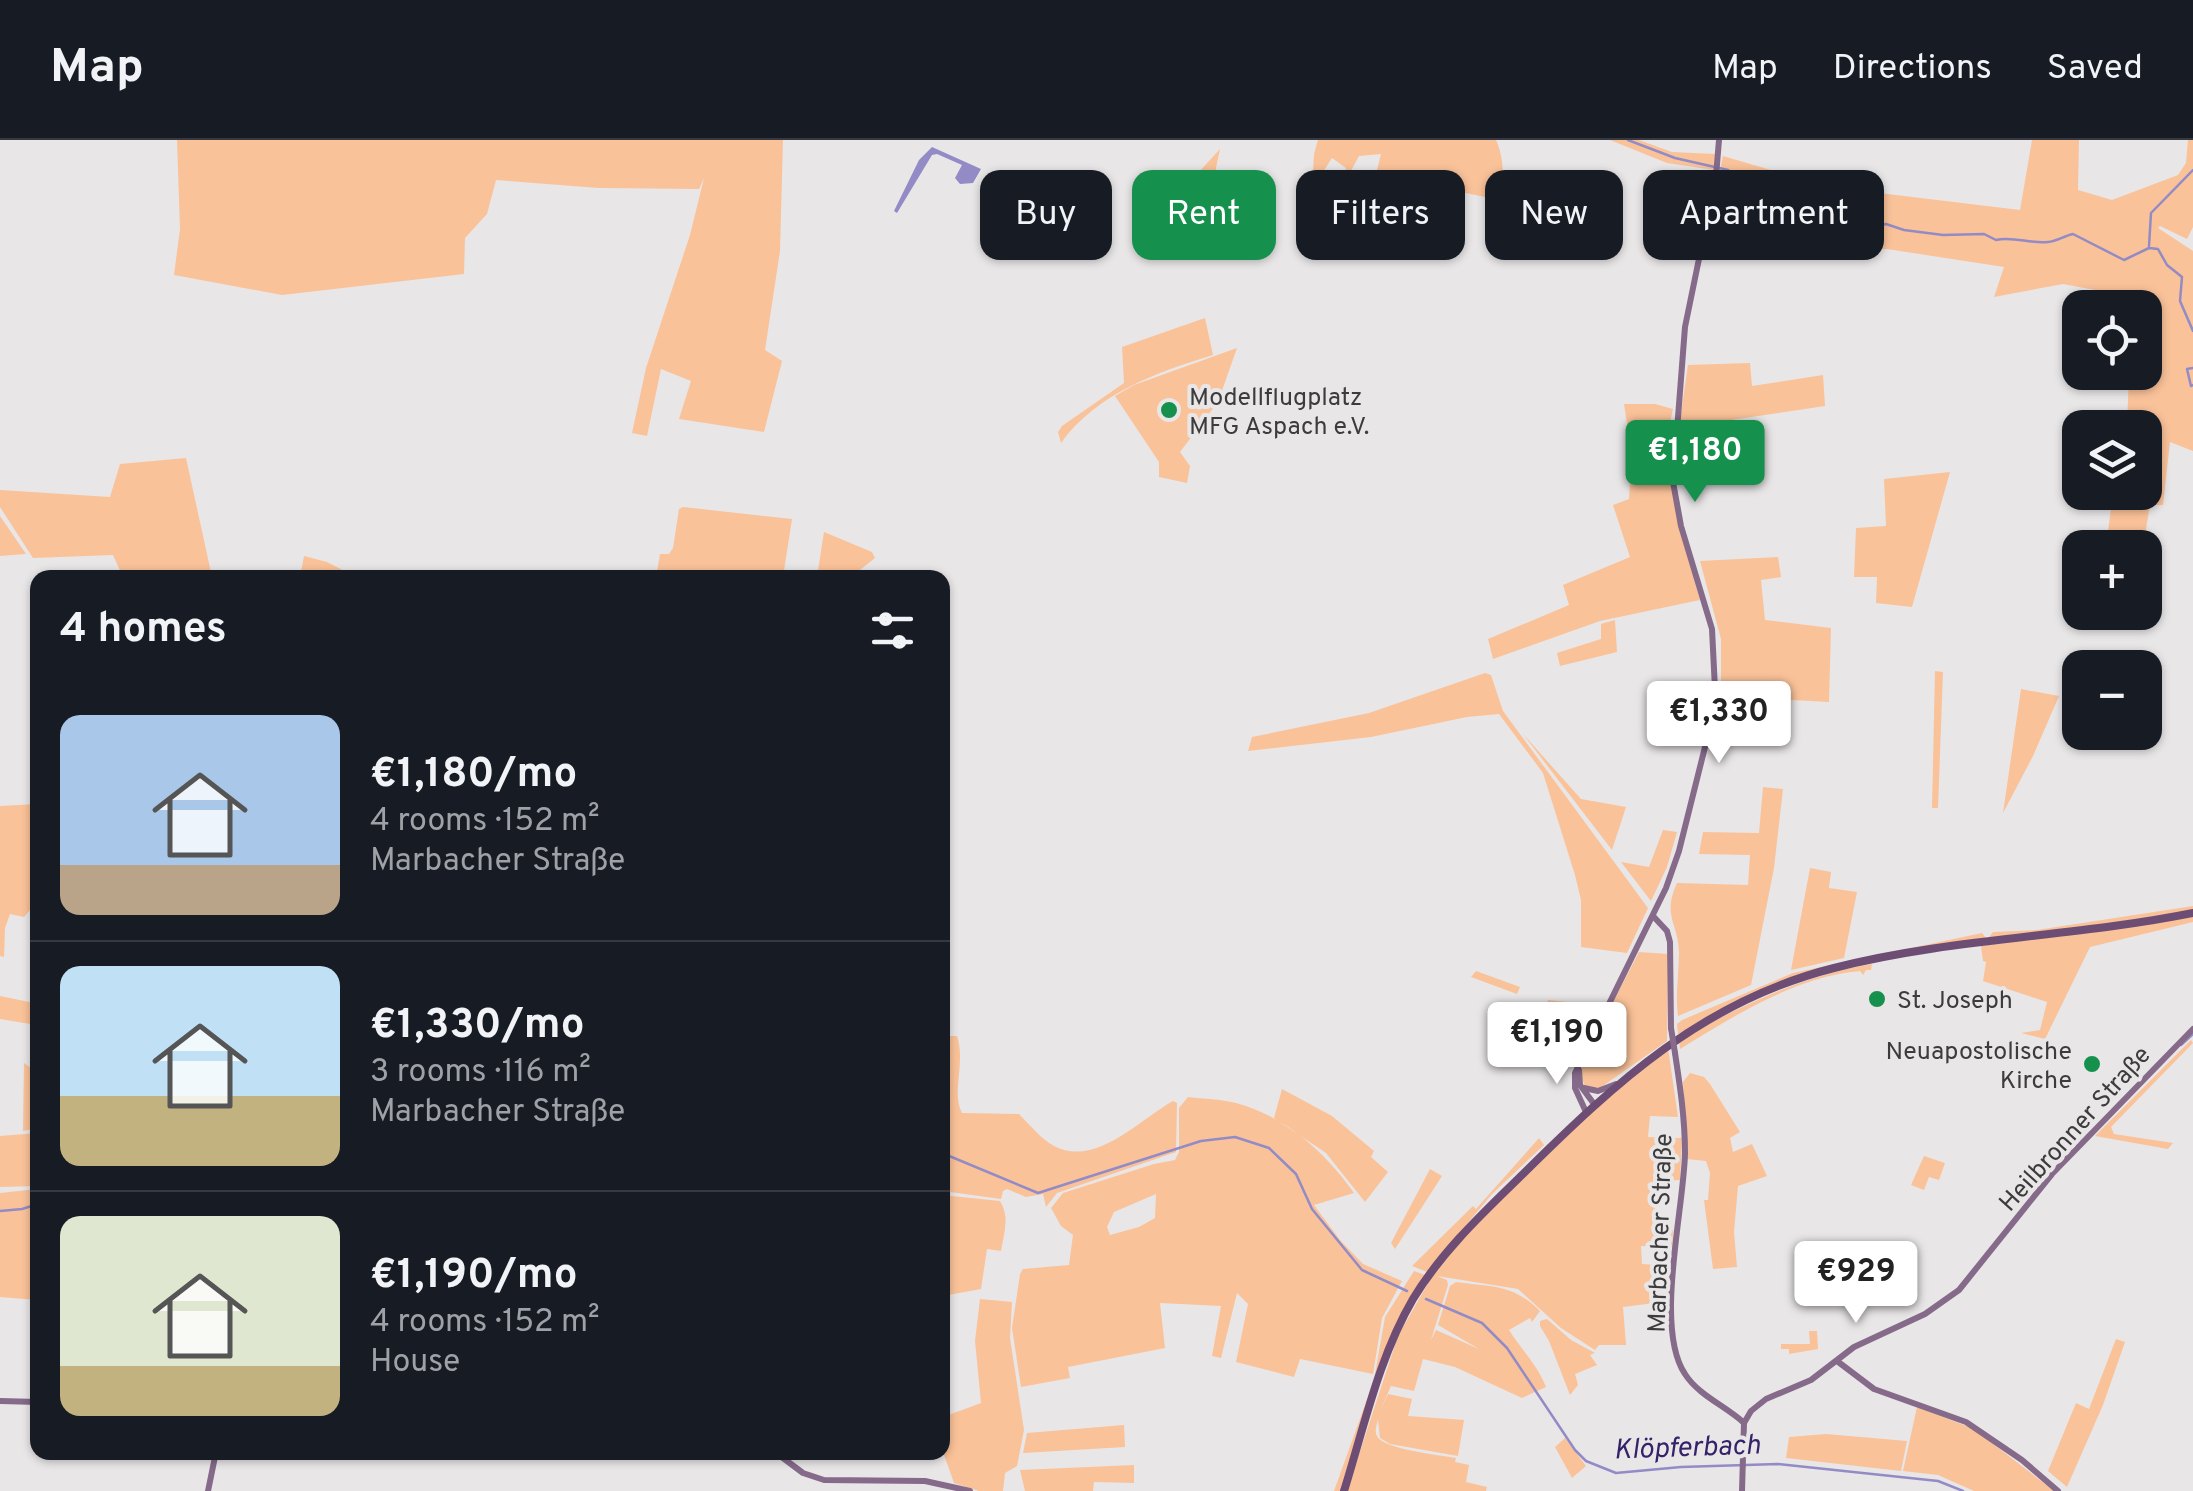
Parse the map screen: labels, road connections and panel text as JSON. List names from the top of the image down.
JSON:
{
  "streets": {
    "street": ["Heilbronner Straße", "Marbacher Straße"]
  },
  "crossings": [
    ["Heilbronner Straße", "Marbacher Straße"]
  ],
  "water": ["Klöpferbach"],
  "places": ["Modellflugplatz MFG Aspach e.V.", "St. Joseph", "Neuapostolische Kirche"],
  "page": {
    "header": "Map",
    "nav": ["Map", "Directions", "Saved"],
    "chip": [
      "Buy",
      "Rent",
      "Filters",
      "New",
      "Apartment"
    ],
    "map_buttons": ["+", "−"],
    "price": [
      "€1,180",
      "€1,330",
      "€1,190",
      "€929"
    ],
    "heading": "4 homes",
    "list": [
      {
        "name": "€1,180/mo",
        "note": "4 rooms · 152 m² · Marbacher Straße"
      },
      {
        "name": "€1,330/mo",
        "note": "3 rooms · 116 m² · Marbacher Straße"
      },
      {
        "name": "€1,190/mo",
        "note": "4 rooms · 152 m² · House"
      }
    ]
  }
}
